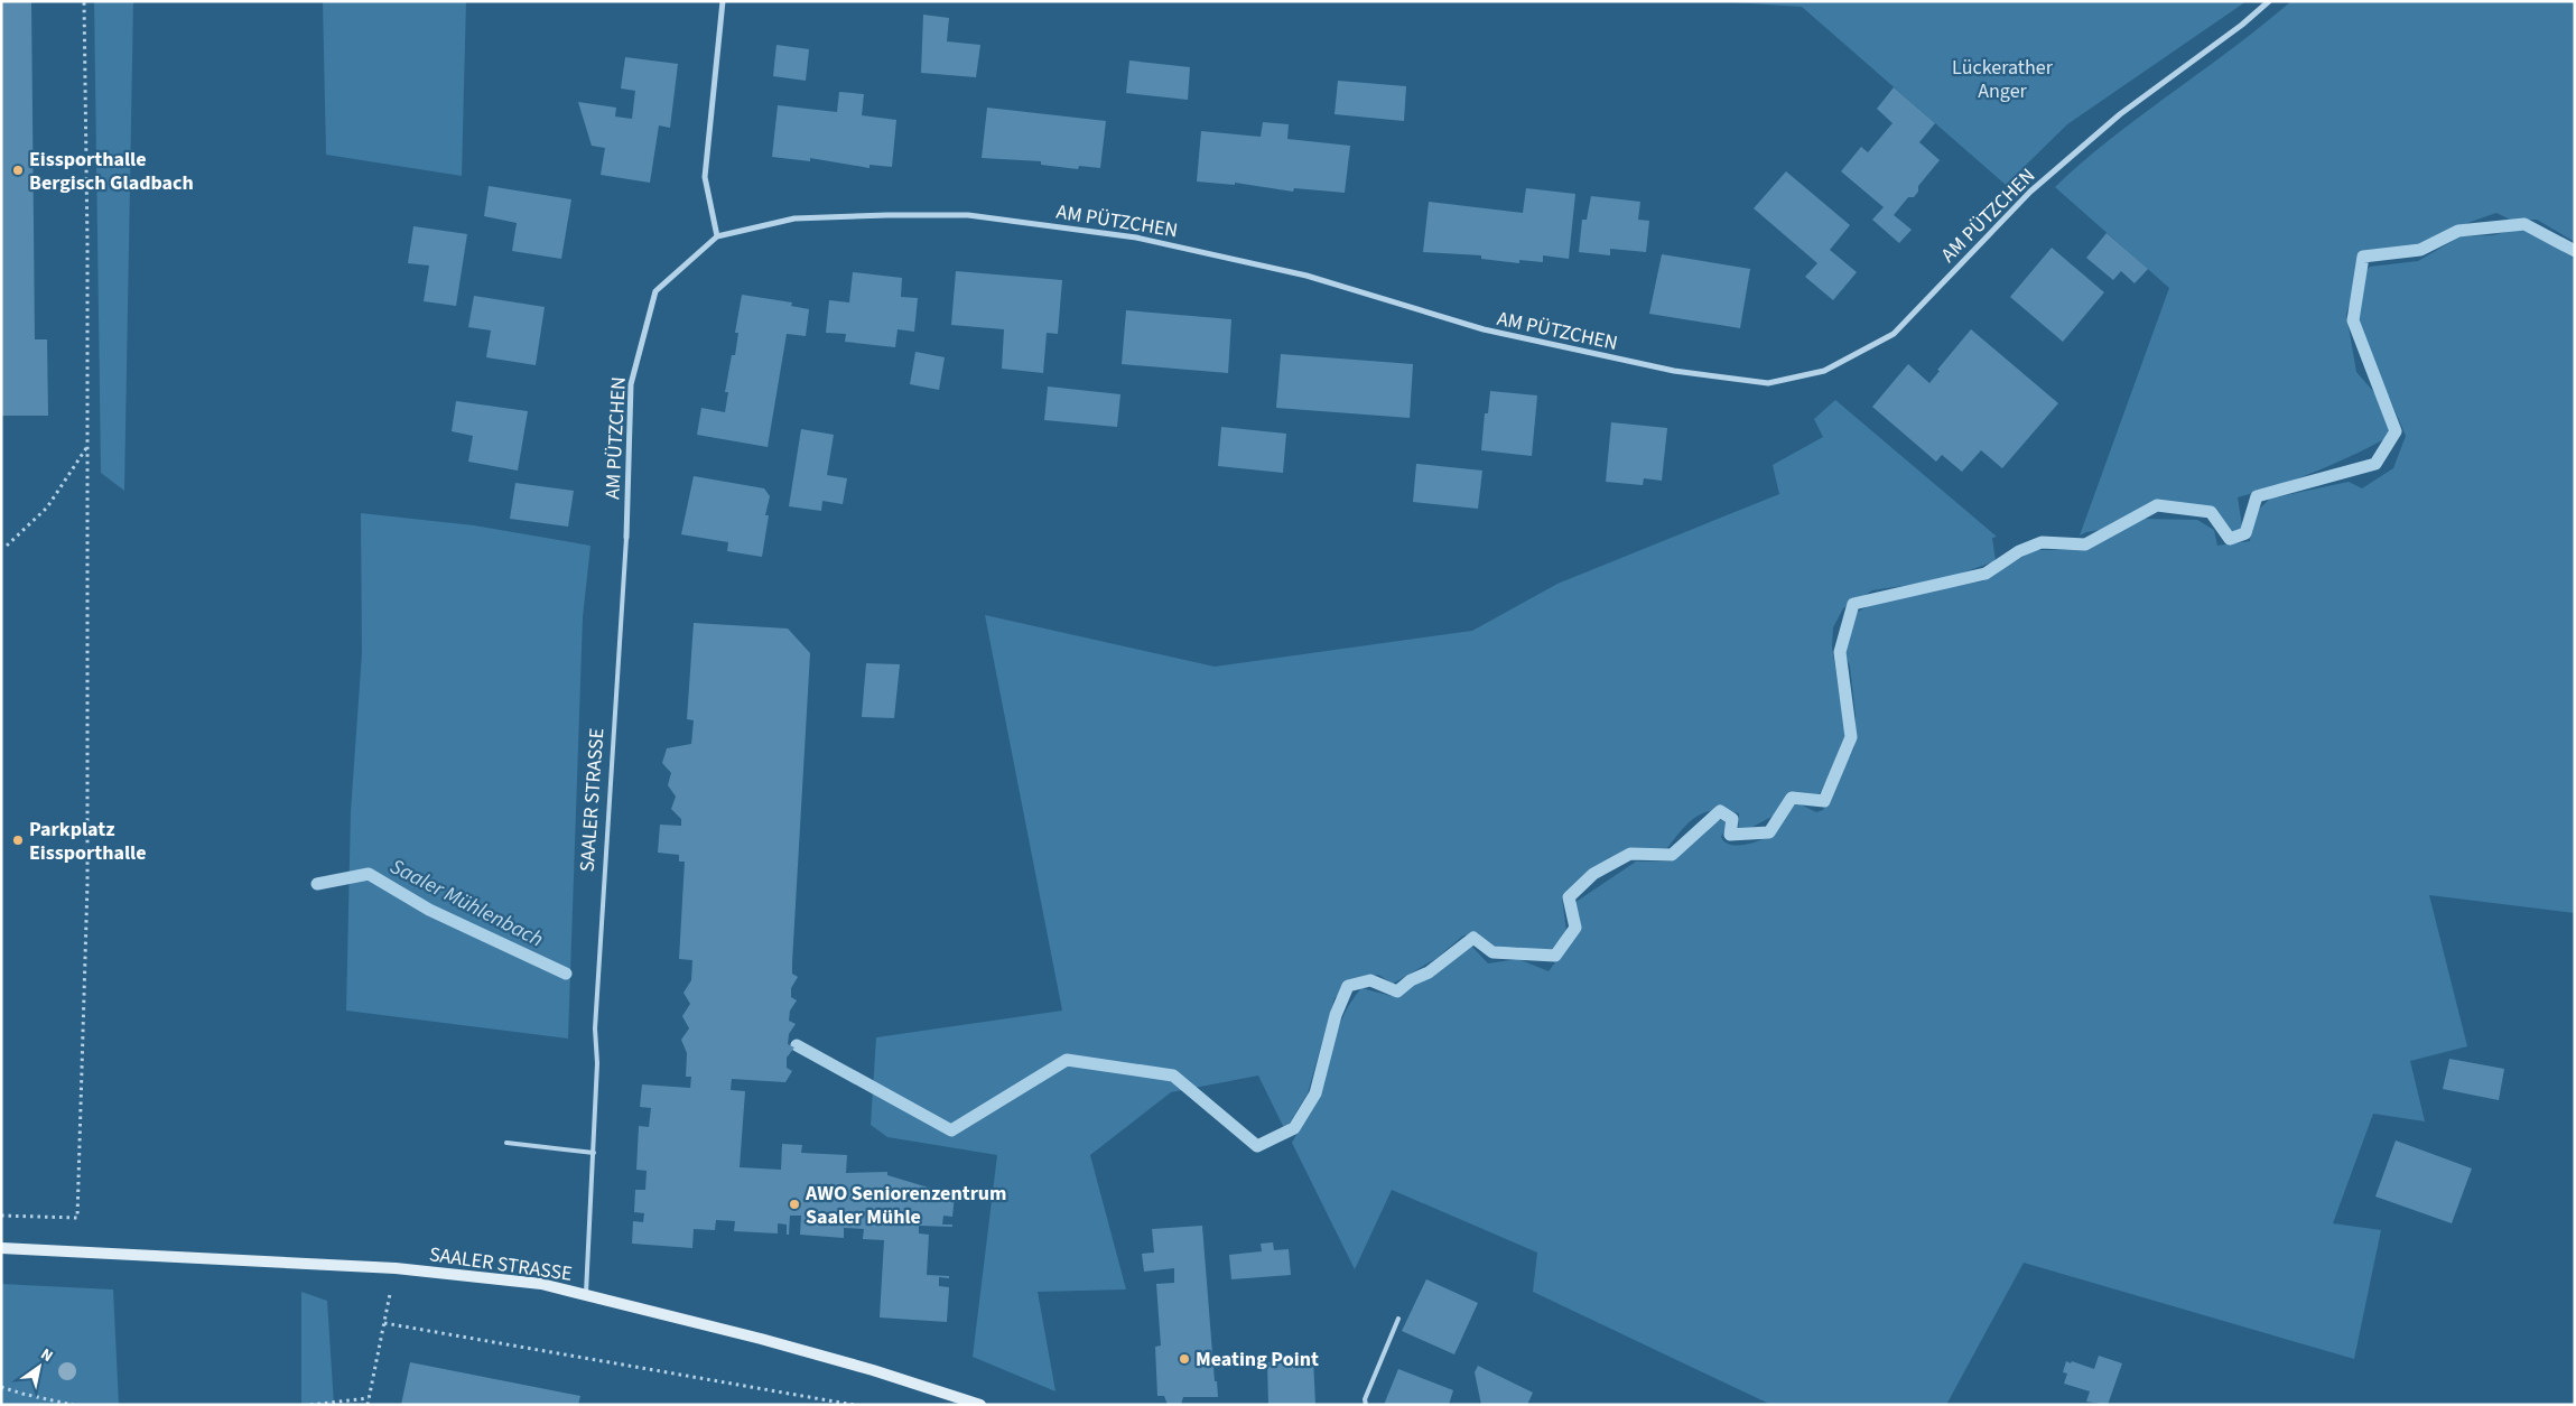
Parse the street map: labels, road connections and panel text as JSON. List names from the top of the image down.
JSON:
{
  "streets": {
    "street": ["AM PÜTZCHEN", "SAALER STRASSE"]
  },
  "crossings": [
    ["AM PÜTZCHEN", "SAALER STRASSE"]
  ],
  "water": ["Saaler Mühlenbach"],
  "parks": ["Lückerather Anger"],
  "places": [
    "Eissporthalle Bergisch Gladbach",
    "Parkplatz Eissporthalle",
    "AWO Seniorenzentrum Saaler Mühle",
    "Meating Point"
  ],
  "north": "top right"
}
